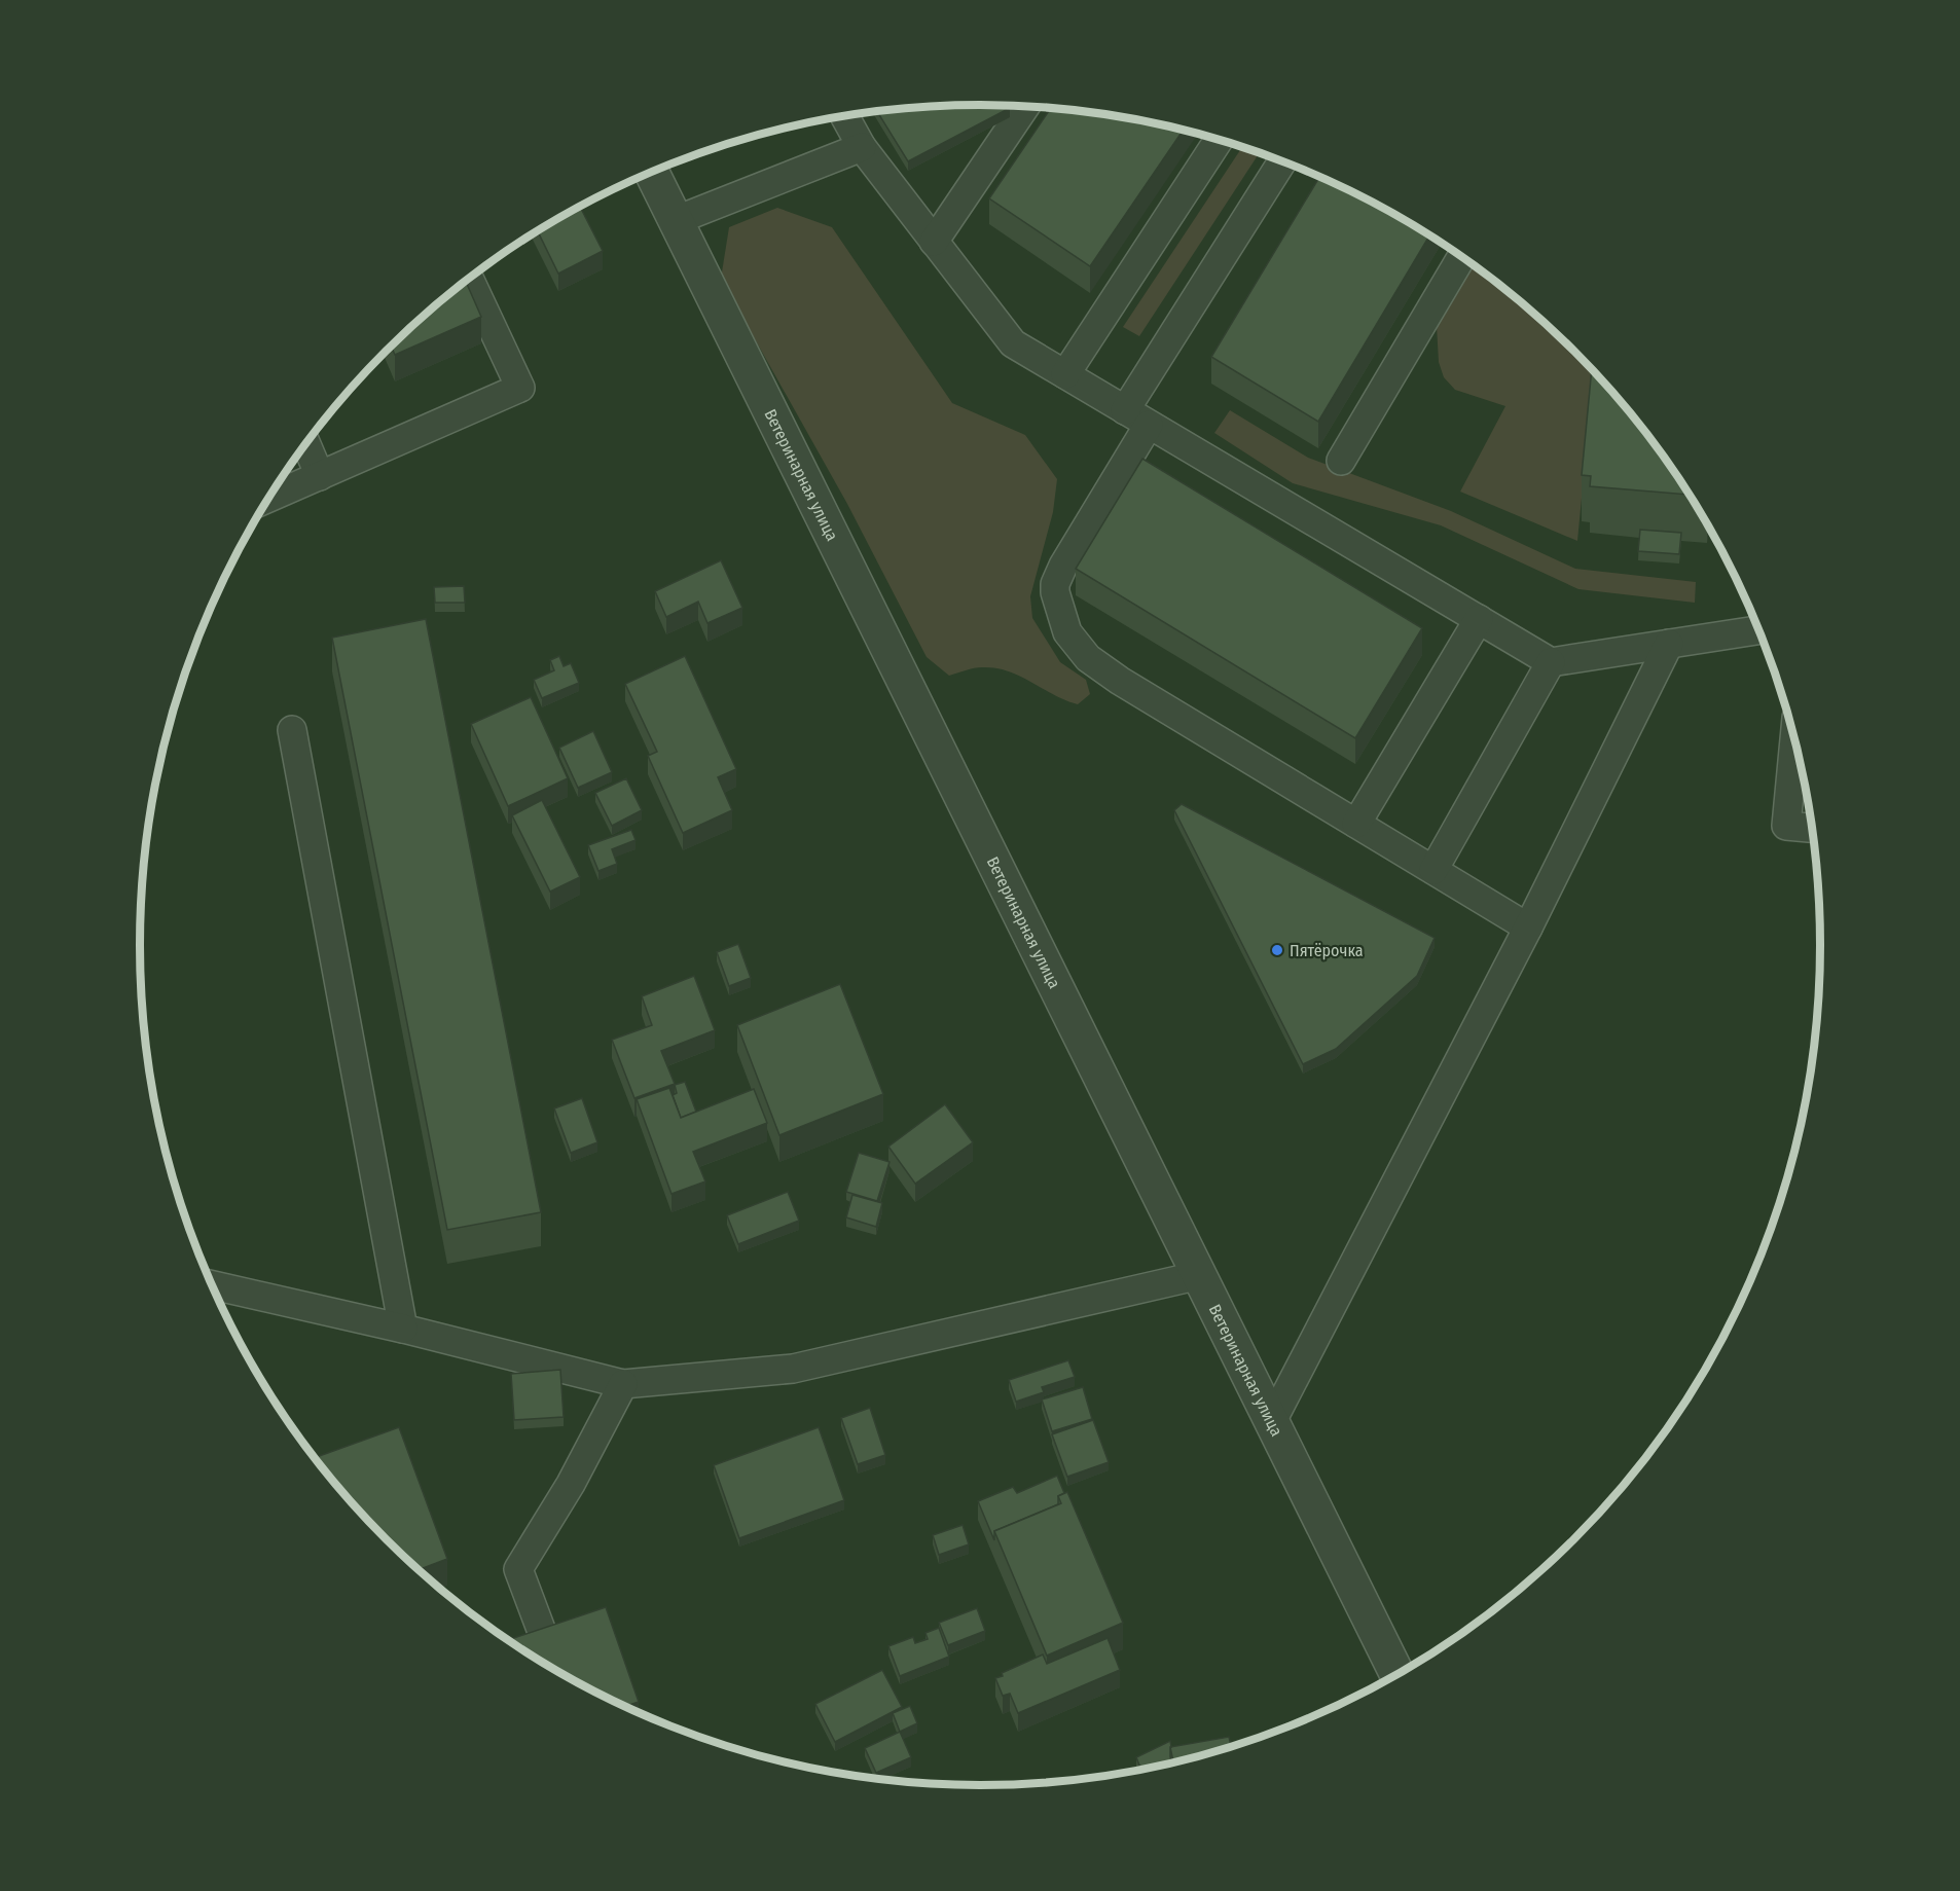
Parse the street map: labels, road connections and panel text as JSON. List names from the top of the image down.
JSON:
{
  "streets": {
    "street": ["Ветеринарная улица"]
  },
  "places": ["Пятёрочка"]
}
